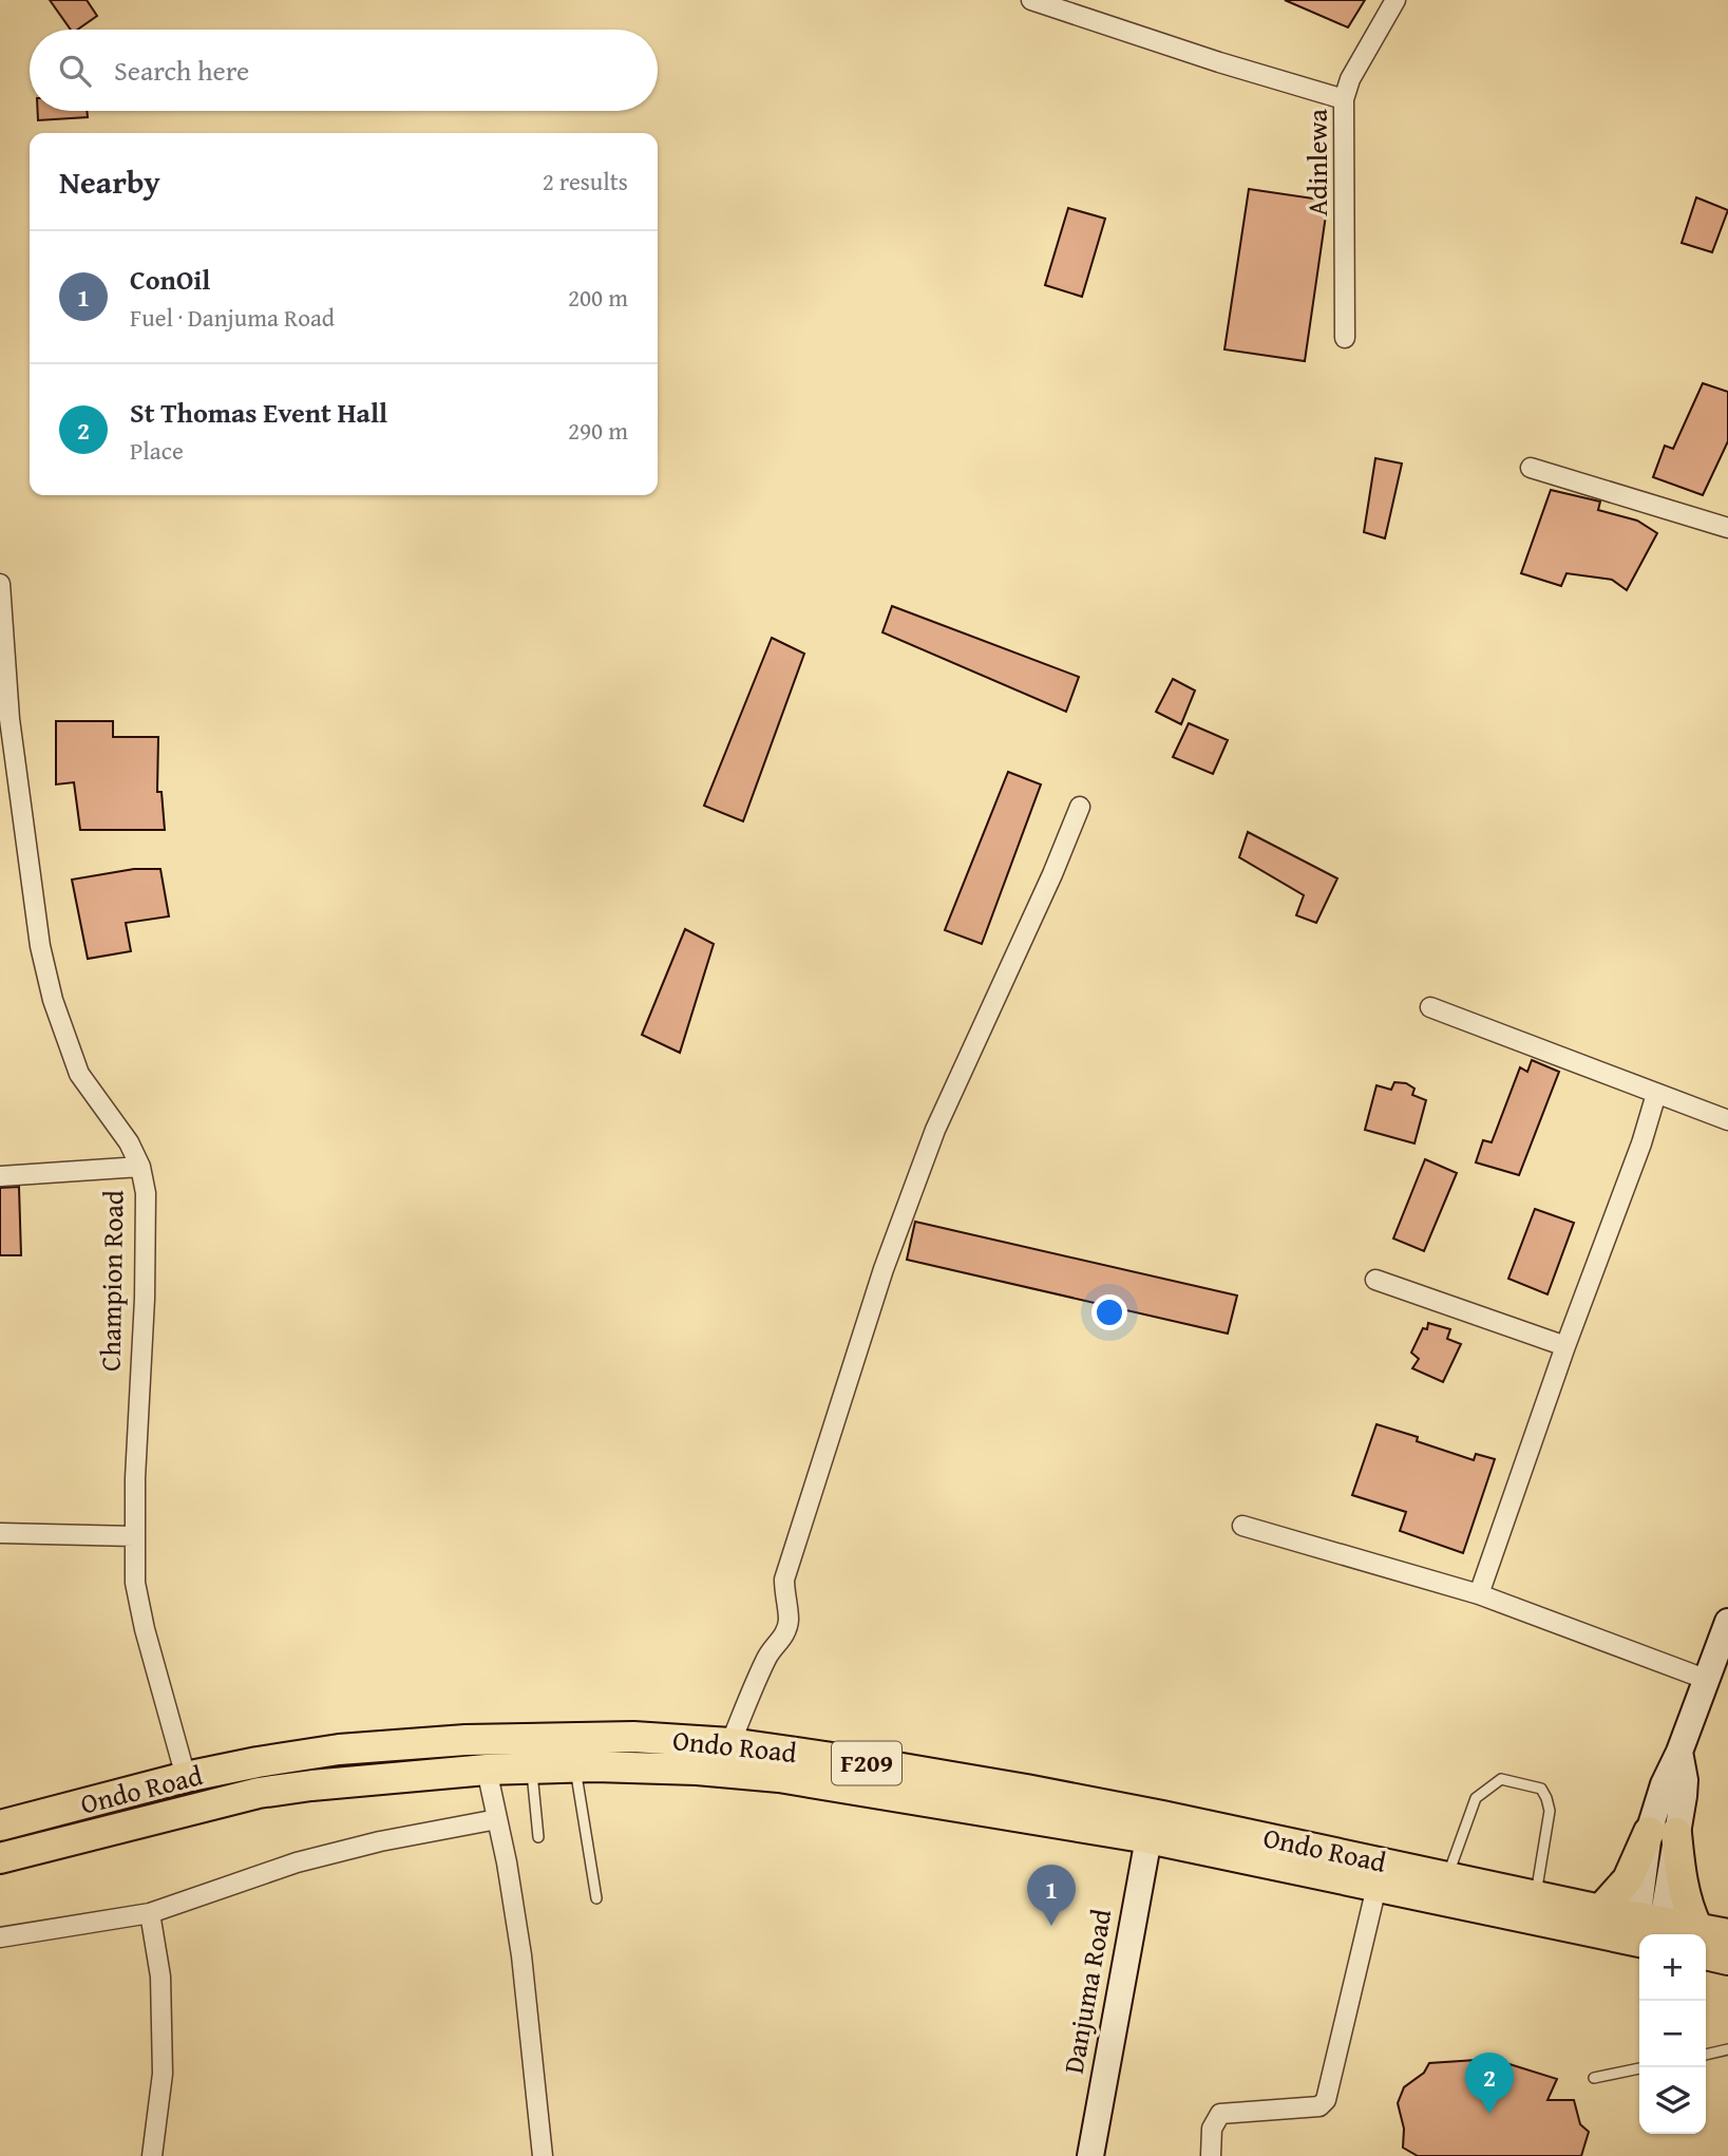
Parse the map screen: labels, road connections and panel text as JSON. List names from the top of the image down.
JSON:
{
  "streets": {
    "main road": ["Ondo Road", "F209"],
    "street": ["Adinlewa", "Champion Road", "Danjuma Road"]
  },
  "crossings": [
    ["Champion Road", "Ondo Road"],
    ["Ondo Road", "Danjuma Road"]
  ],
  "page": {
    "search": "Search here",
    "heading": ["Nearby", "2 results"],
    "list": [
      {
        "mark": "1",
        "name": "ConOil",
        "note": "Fuel · Danjuma Road",
        "value": "200 m"
      },
      {
        "mark": "2",
        "name": "St Thomas Event Hall",
        "note": "Place",
        "value": "290 m"
      }
    ],
    "pins": ["1", "2"],
    "map_buttons": ["+", "−"]
  }
}
